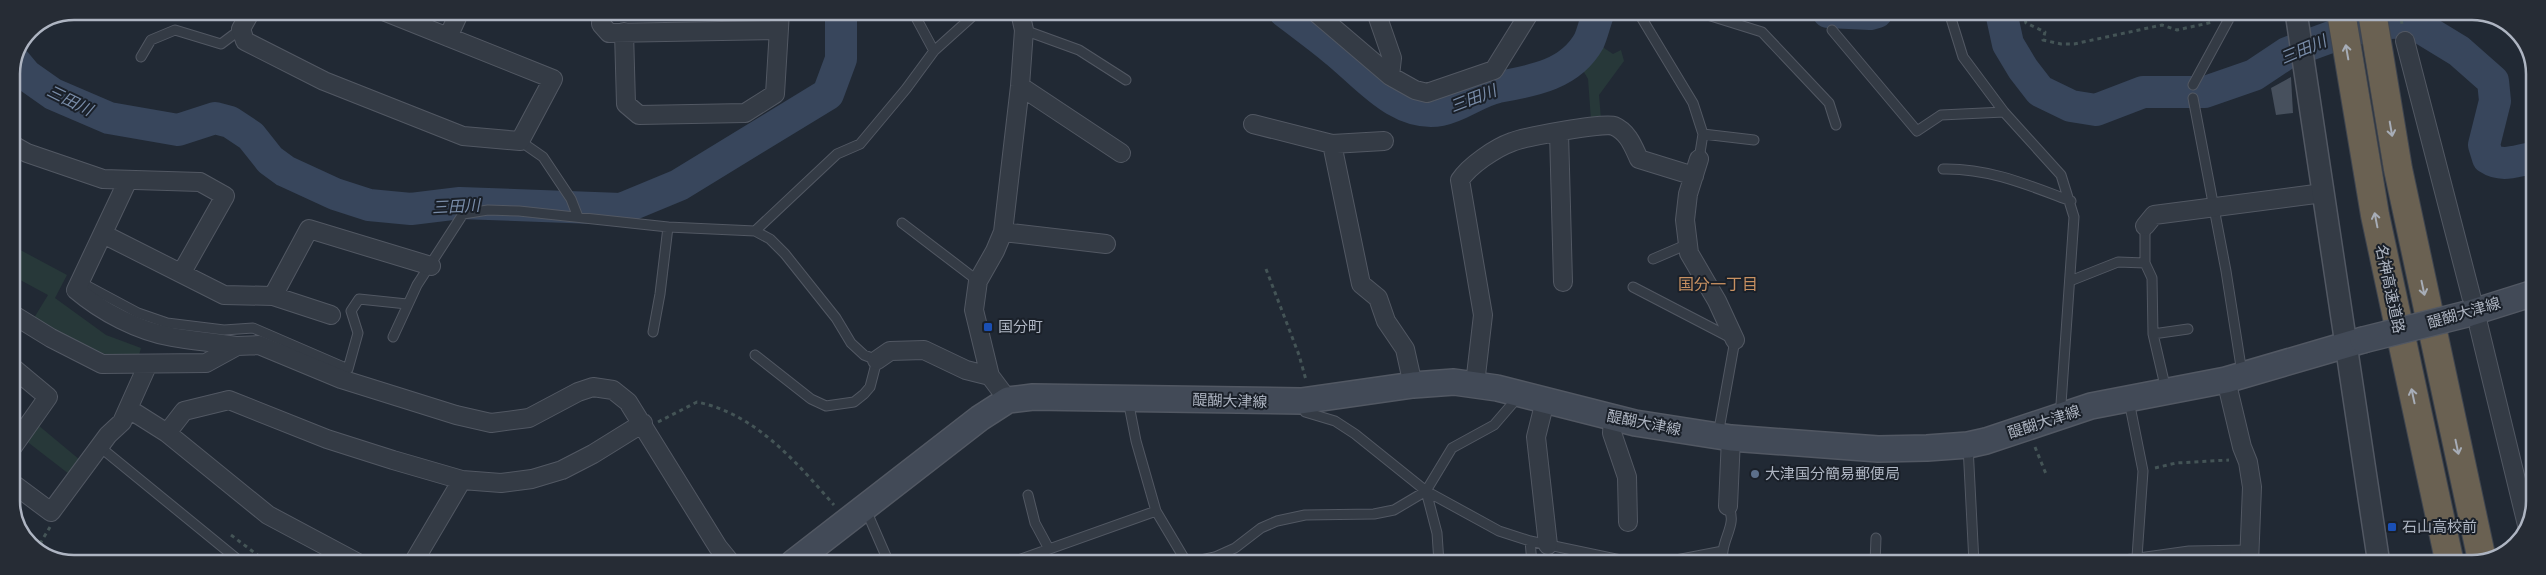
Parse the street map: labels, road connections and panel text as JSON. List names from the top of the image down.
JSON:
{
  "streets": {
    "highway": ["名神高速道路"],
    "main road": ["醍醐大津線"]
  },
  "districts": ["国分一丁目"],
  "water": ["三田川"],
  "places": {
    "transit": ["国分町", "石山高校前"],
    "other": ["大津国分簡易郵便局"]
  }
}
